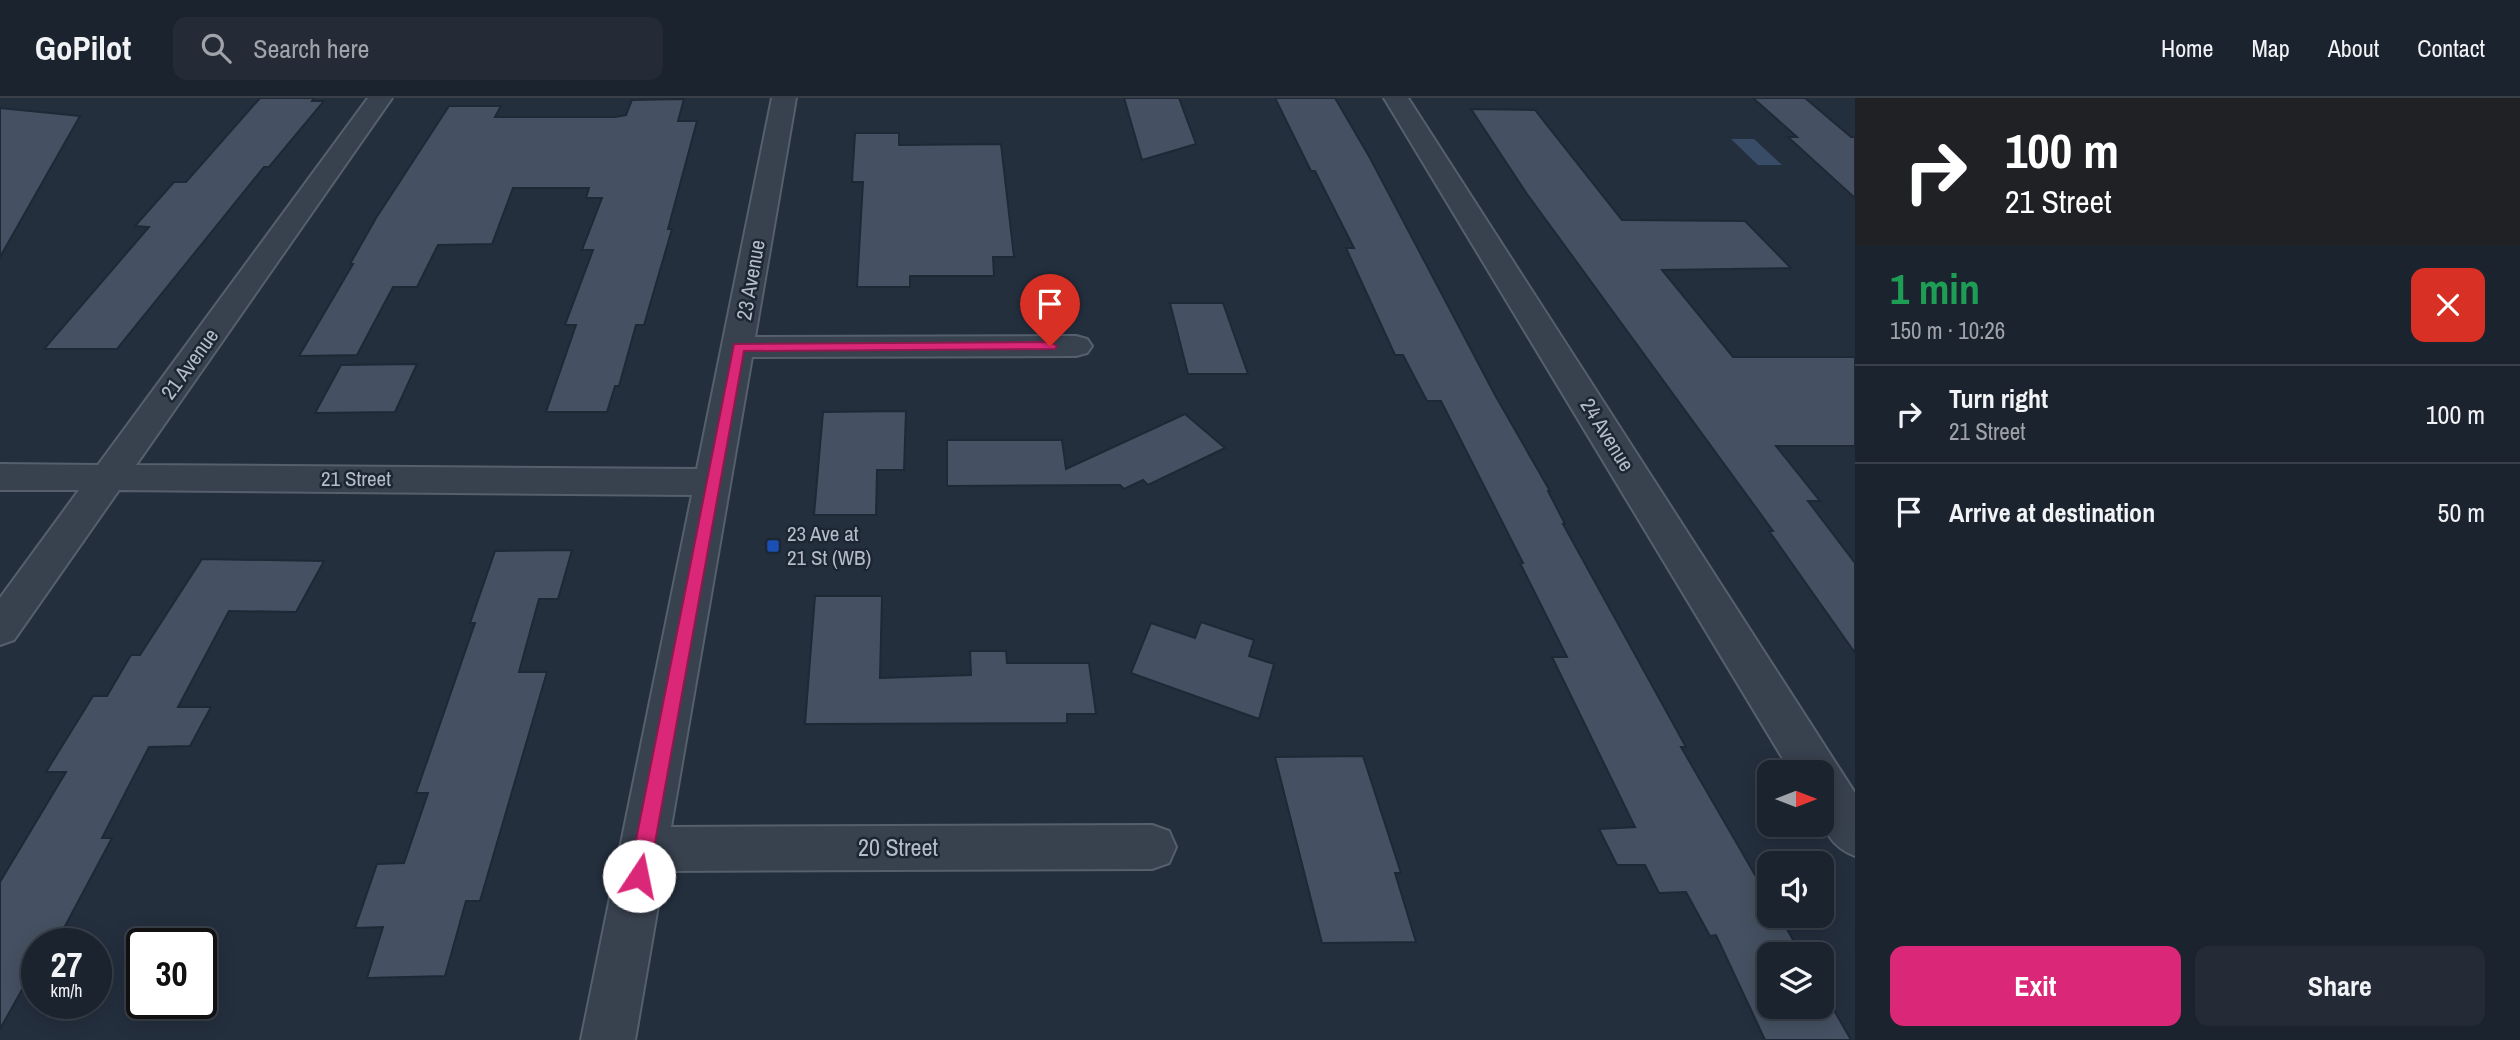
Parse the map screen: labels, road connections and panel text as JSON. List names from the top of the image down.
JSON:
{
  "streets": {
    "street": [
      "23 Avenue",
      "21 Avenue",
      "24 Avenue",
      "21 Street",
      "20 Street"
    ]
  },
  "crossings": [
    ["23 Avenue", "21 Street"],
    ["23 Avenue", "20 Street"],
    ["21 Avenue", "21 Street"]
  ],
  "places": {
    "transit": ["23 Ave at 21 St (WB)"]
  },
  "north": "right",
  "page": {
    "header": "GoPilot",
    "search": "Search here",
    "nav": [
      "Home",
      "Map",
      "About",
      "Contact"
    ],
    "turn": ["100 m", "21 Street"],
    "heading": ["1 min", "150 m · 10:26"],
    "list": [
      {
        "name": "Turn right",
        "note": "21 Street",
        "value": "100 m"
      },
      {
        "name": "Arrive at destination",
        "value": "50 m"
      }
    ],
    "speed": "27 km/h",
    "limit": "30",
    "buttons": ["Exit", "Share"]
  }
}
